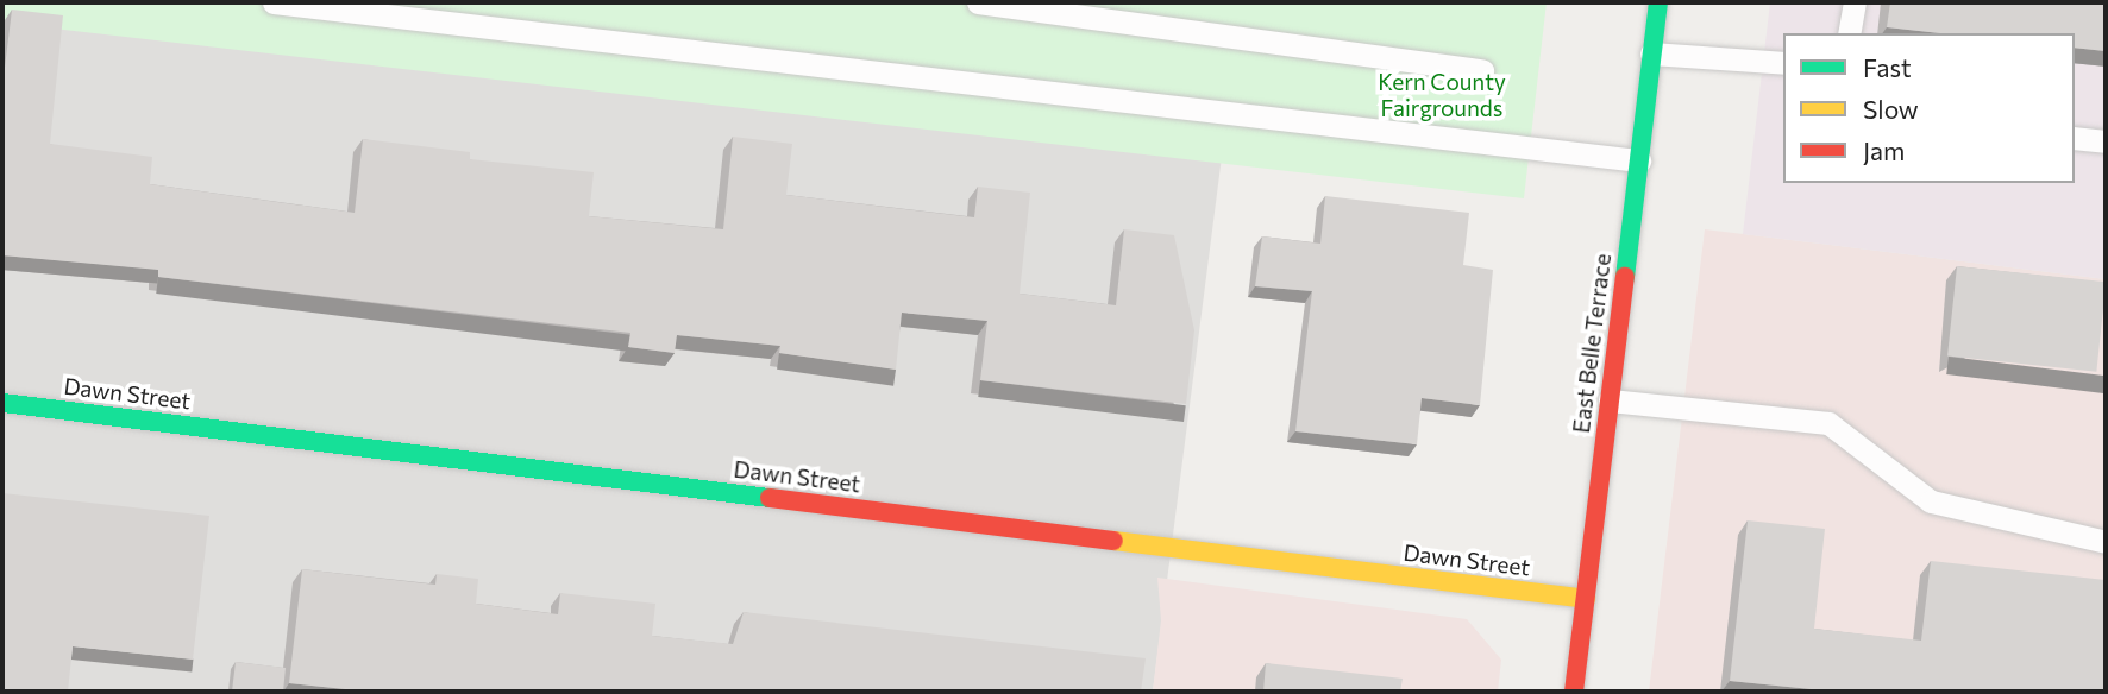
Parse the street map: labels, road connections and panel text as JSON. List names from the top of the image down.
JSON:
{
  "streets": {
    "street": ["East Belle Terrace", "Dawn Street"]
  },
  "crossings": [
    ["East Belle Terrace", "Dawn Street"]
  ],
  "parks": ["Kern County Fairgrounds"],
  "legend": ["Fast", "Slow", "Jam"]
}
